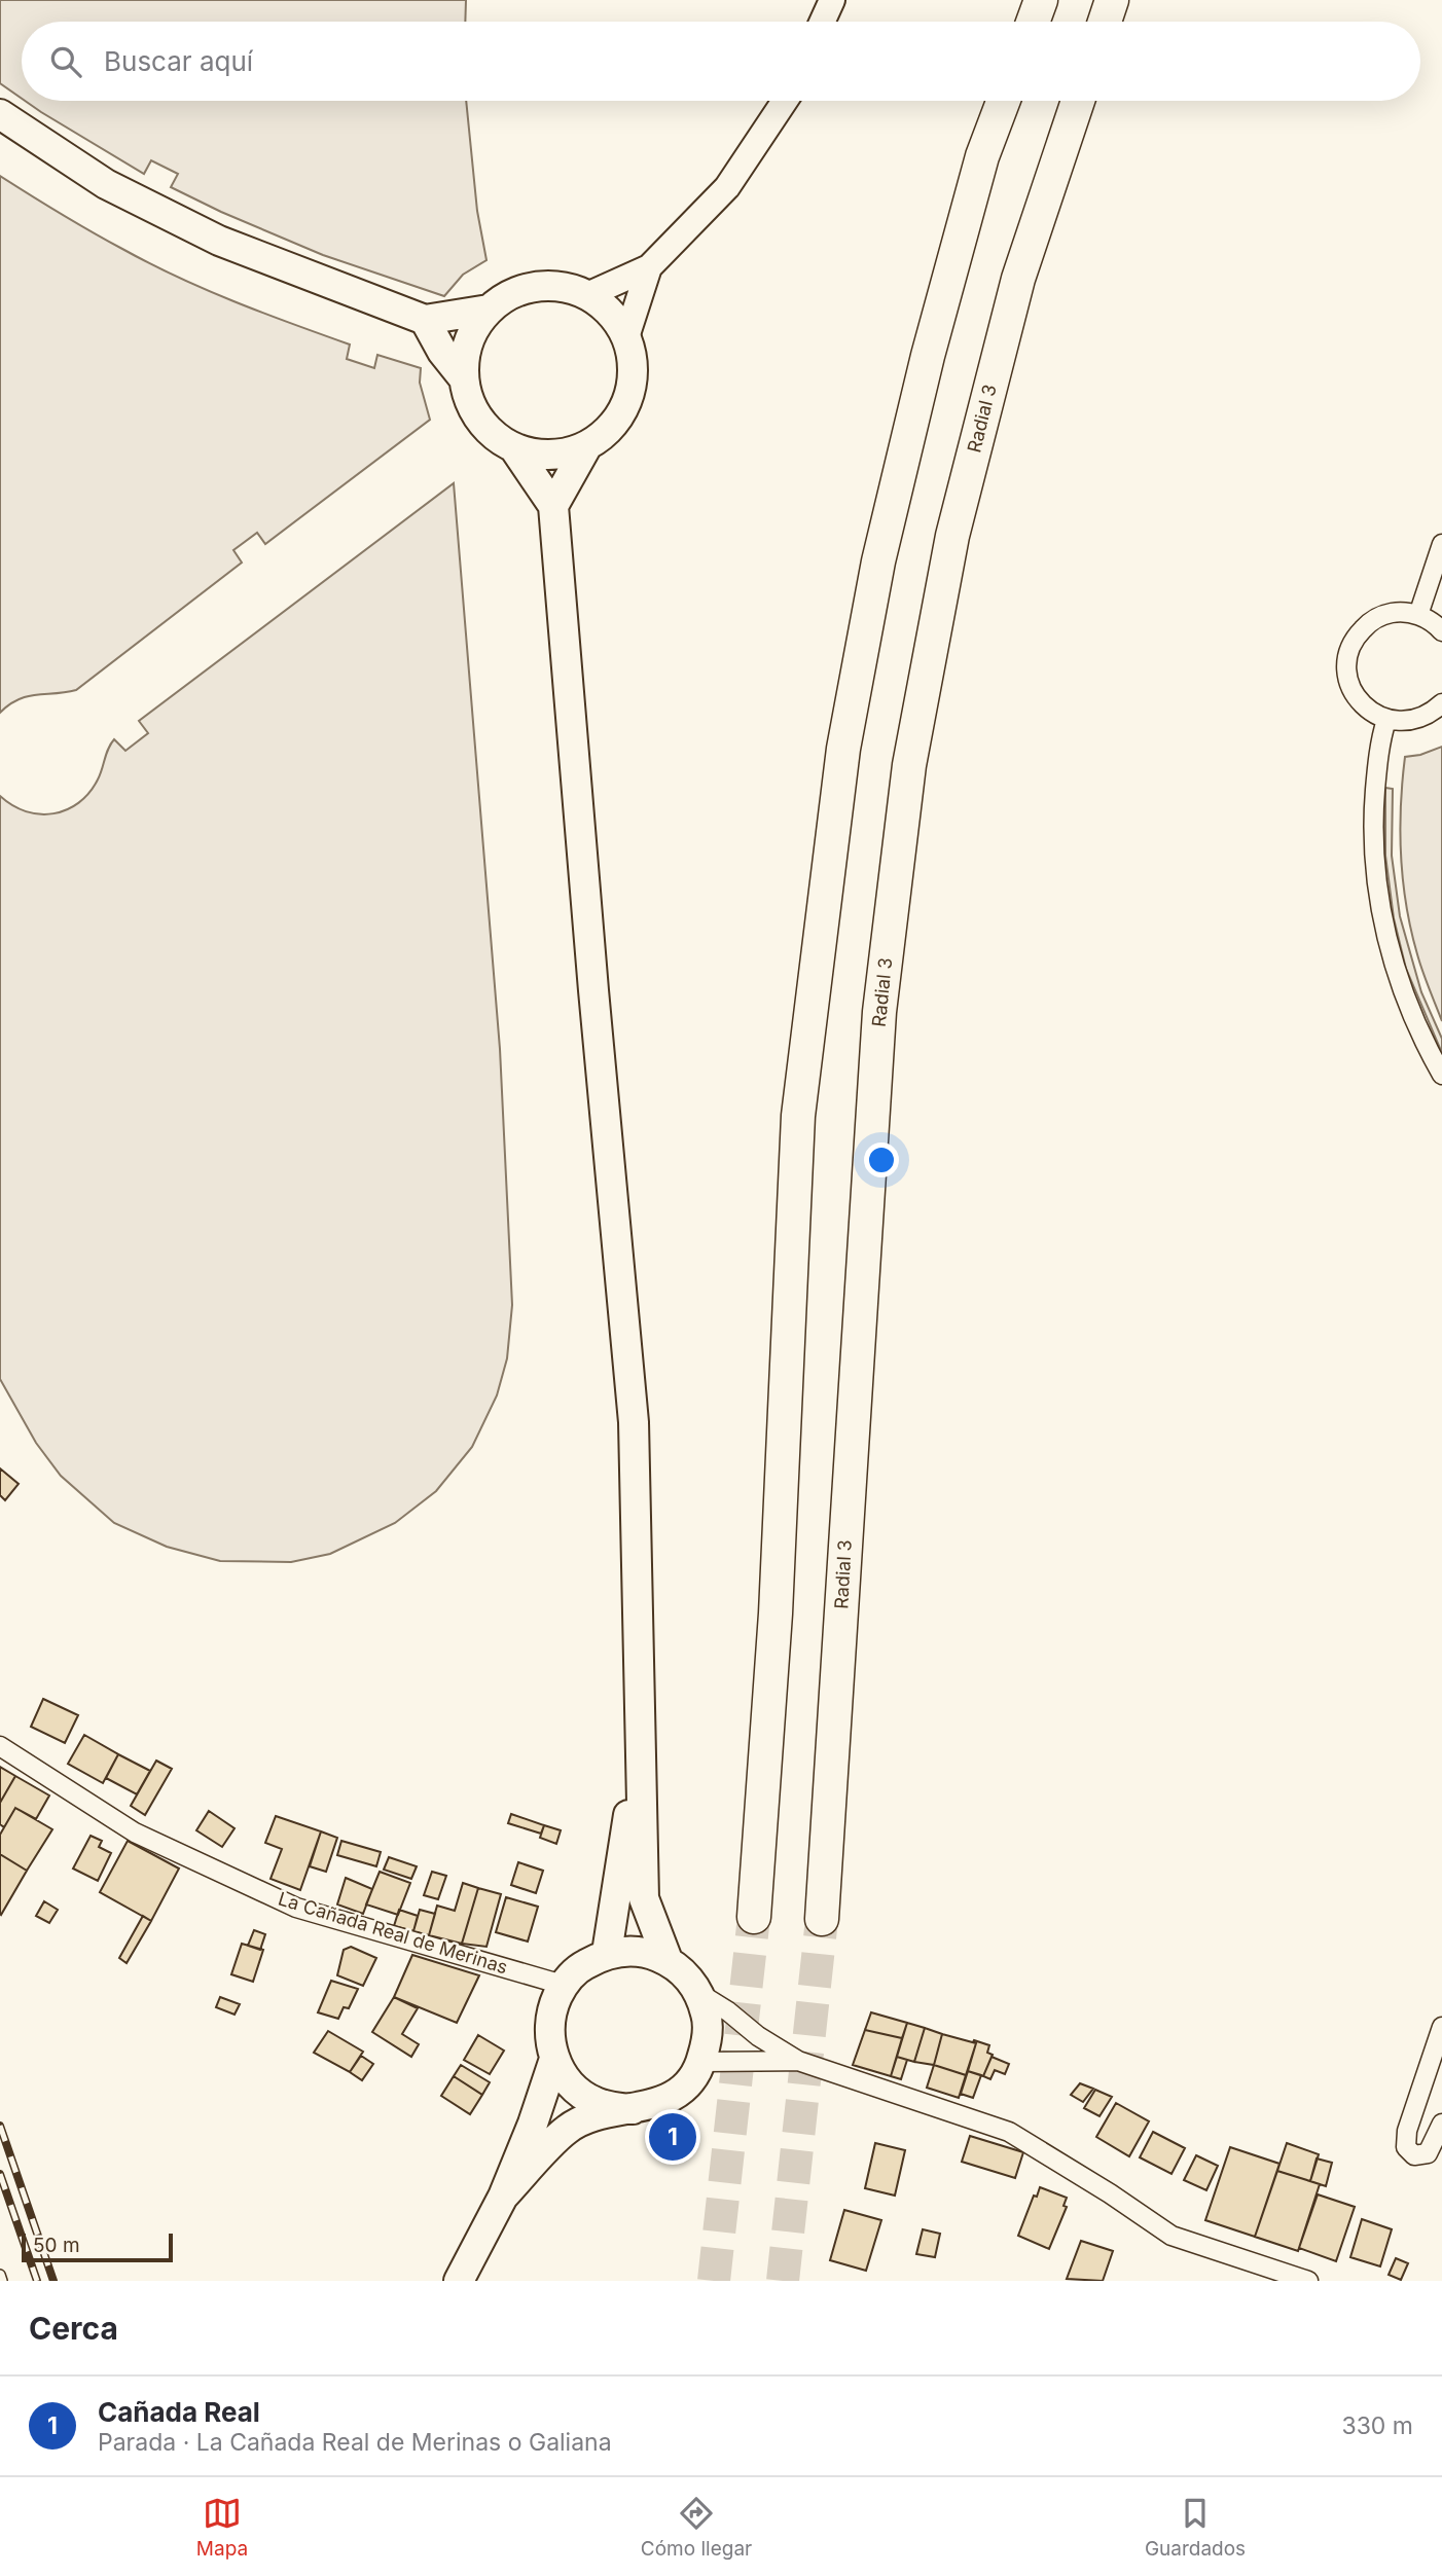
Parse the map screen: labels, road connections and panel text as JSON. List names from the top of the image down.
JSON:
{
  "streets": {
    "highway": ["Radial 3"],
    "street": ["La Cañada Real de Merinas"]
  },
  "scale_bar": "50 m",
  "page": {
    "search": "Buscar aquí",
    "pins": "1",
    "scale": "50 m",
    "heading": "Cerca",
    "list": [
      {
        "mark": "1",
        "name": "Cañada Real",
        "note": "Parada · La Cañada Real de Merinas o Galiana",
        "value": "330 m"
      }
    ],
    "nav": ["Mapa", "Cómo llegar", "Guardados"]
  }
}
